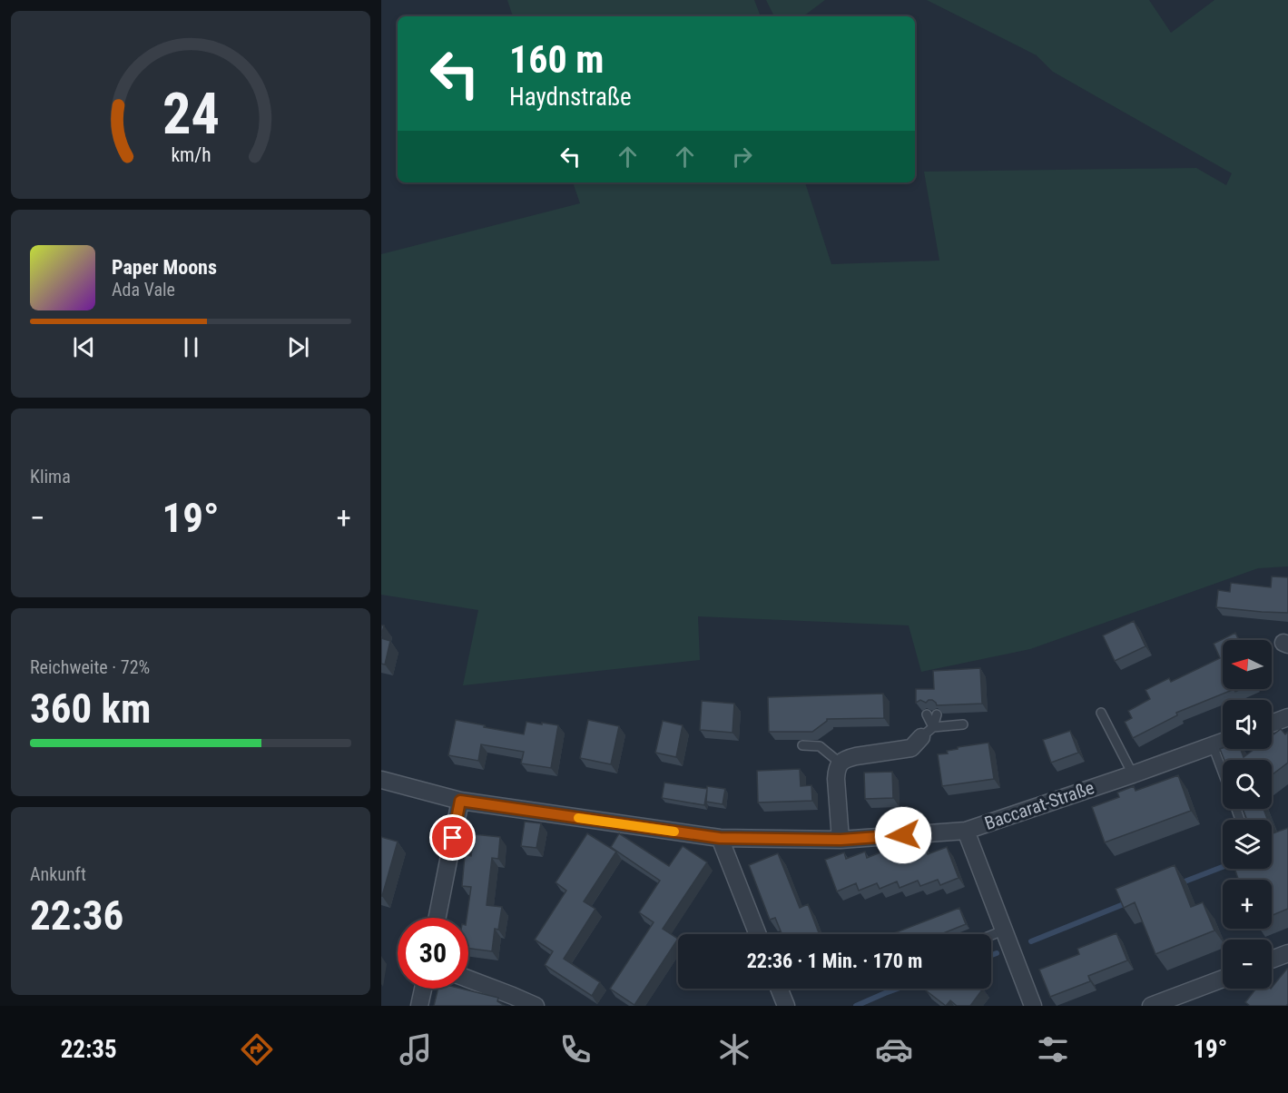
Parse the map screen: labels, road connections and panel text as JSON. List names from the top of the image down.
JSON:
{
  "streets": {
    "street": ["Baccarat-Straße"]
  },
  "north": "left",
  "page": {
    "turn": ["160 m", "Haydnstraße"],
    "song": ["Paper Moons", "Ada Vale"],
    "tile": [
      "Klima",
      ["Reichweite · 72%", "360 km"],
      ["Ankunft", "22:36"]
    ],
    "heat": ["−", "19°", "+"],
    "map_buttons": ["+", "−"],
    "limit": "30",
    "trip": "22:36 · 1 Min. · 170 m",
    "tabs": ["22:35", "19°"],
    "gauge": ["24", "km/h"]
  }
}
